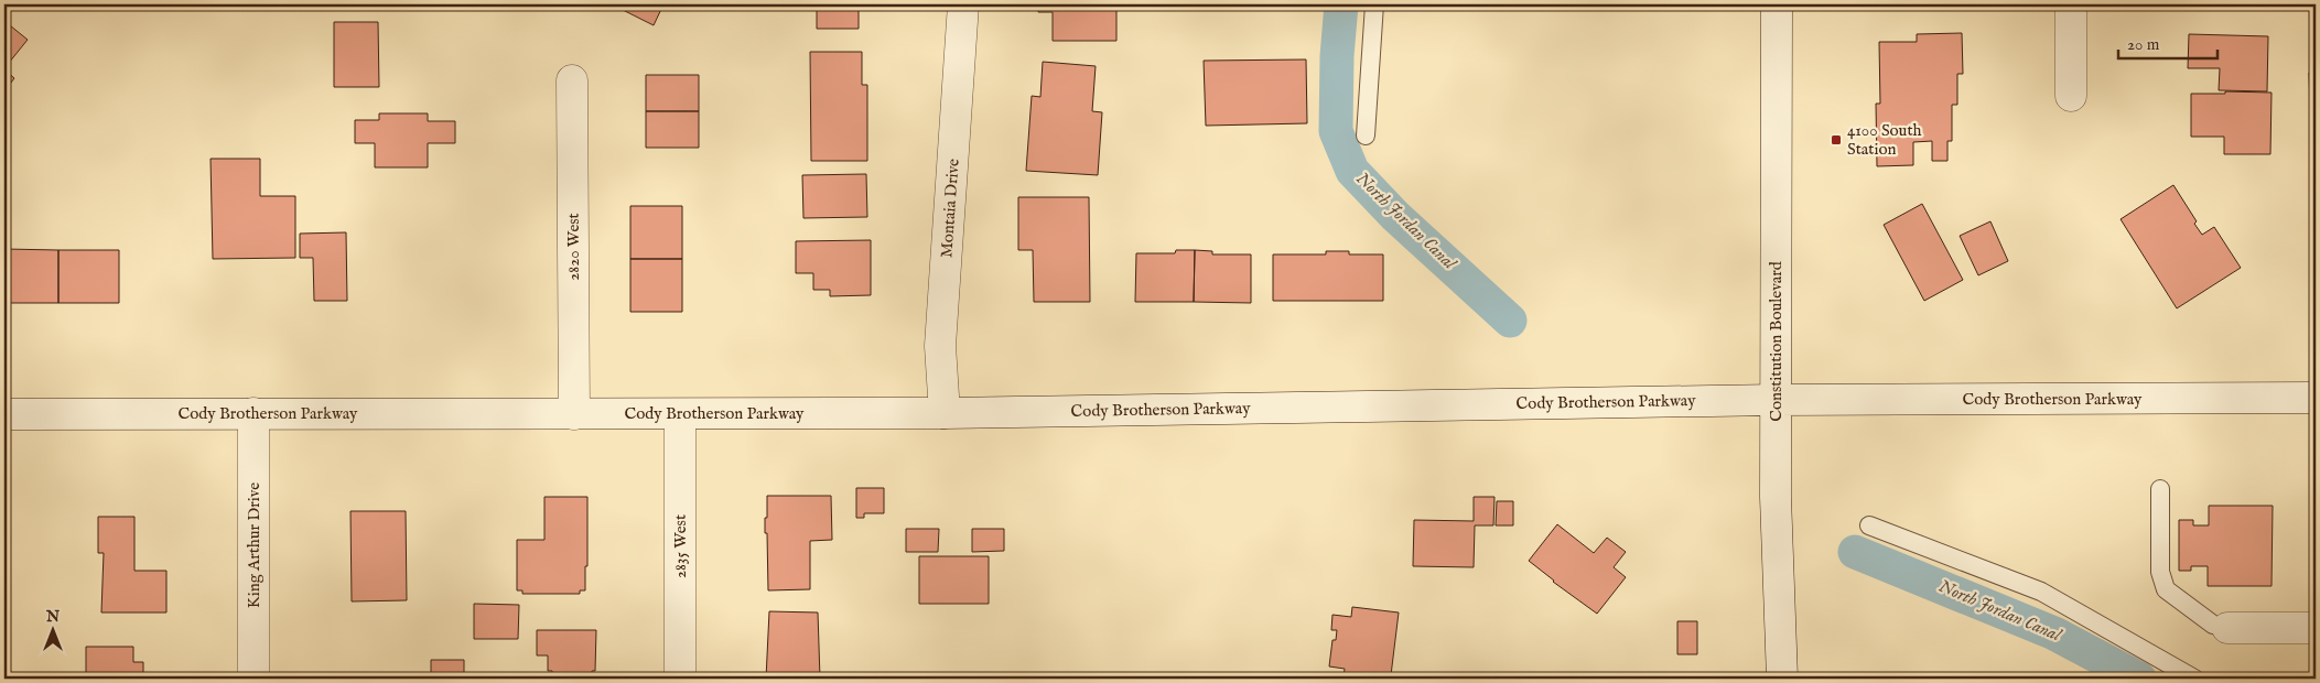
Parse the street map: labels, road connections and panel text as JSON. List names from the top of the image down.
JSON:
{
  "streets": {
    "main road": [
      "Montaia Drive",
      "2820 West",
      "Constitution Boulevard",
      "Cody Brotherson Parkway",
      "King Arthur Drive",
      "2835 West"
    ]
  },
  "crossings": [
    ["Montaia Drive", "Cody Brotherson Parkway"],
    ["2820 West", "Cody Brotherson Parkway"],
    ["Constitution Boulevard", "Cody Brotherson Parkway"],
    ["Cody Brotherson Parkway", "King Arthur Drive"],
    ["Cody Brotherson Parkway", "2835 West"]
  ],
  "water": ["North Jordan Canal"],
  "places": {
    "transit": ["4100 South Station"]
  },
  "scale_bar": "20 m",
  "north": "top"
}
